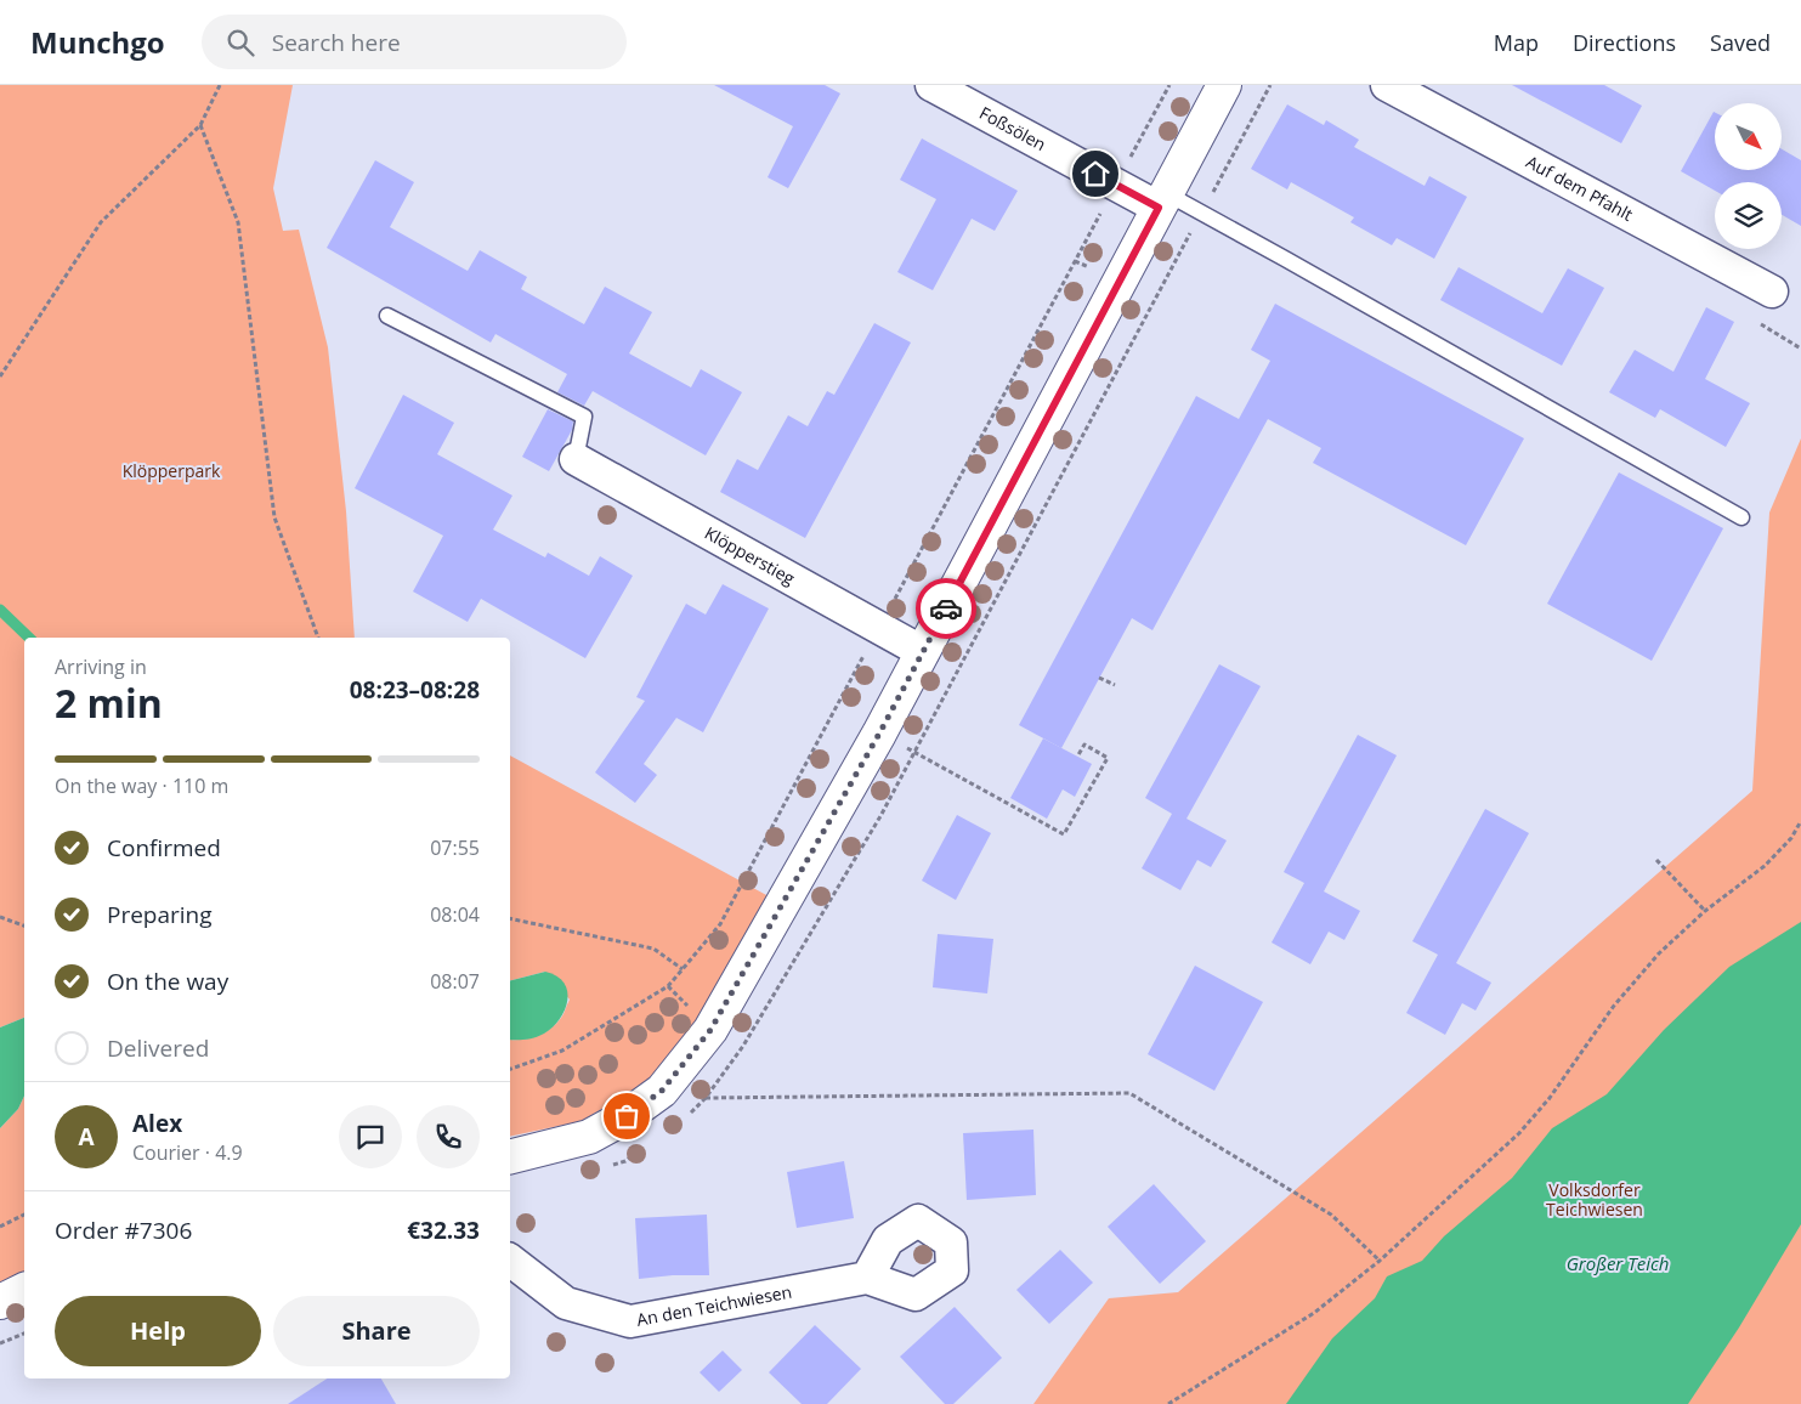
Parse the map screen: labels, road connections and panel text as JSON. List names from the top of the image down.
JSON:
{
  "streets": {
    "street": [
      "Foßsölen",
      "Auf dem Pfahlt",
      "Klöpperstieg",
      "An den Teichwiesen"
    ]
  },
  "water": ["Großer Teich"],
  "parks": ["Klöpperpark", "Volksdorfer Teichwiesen"],
  "north": "bottom right",
  "page": {
    "header": "Munchgo",
    "search": "Search here",
    "nav": ["Map", "Directions", "Saved"],
    "heading": ["2 min", "Arriving in", "08:23–08:28"],
    "panel": [
      "Alex",
      "Courier · 4.9",
      "Order #7306",
      "€32.33"
    ],
    "bar": "On the way · 110 m",
    "list": [
      ["Confirmed", "07:55"],
      ["Preparing", "08:04"],
      ["On the way", "08:07"],
      "Delivered"
    ],
    "round": "A",
    "buttons": ["Help", "Share"]
  }
}
